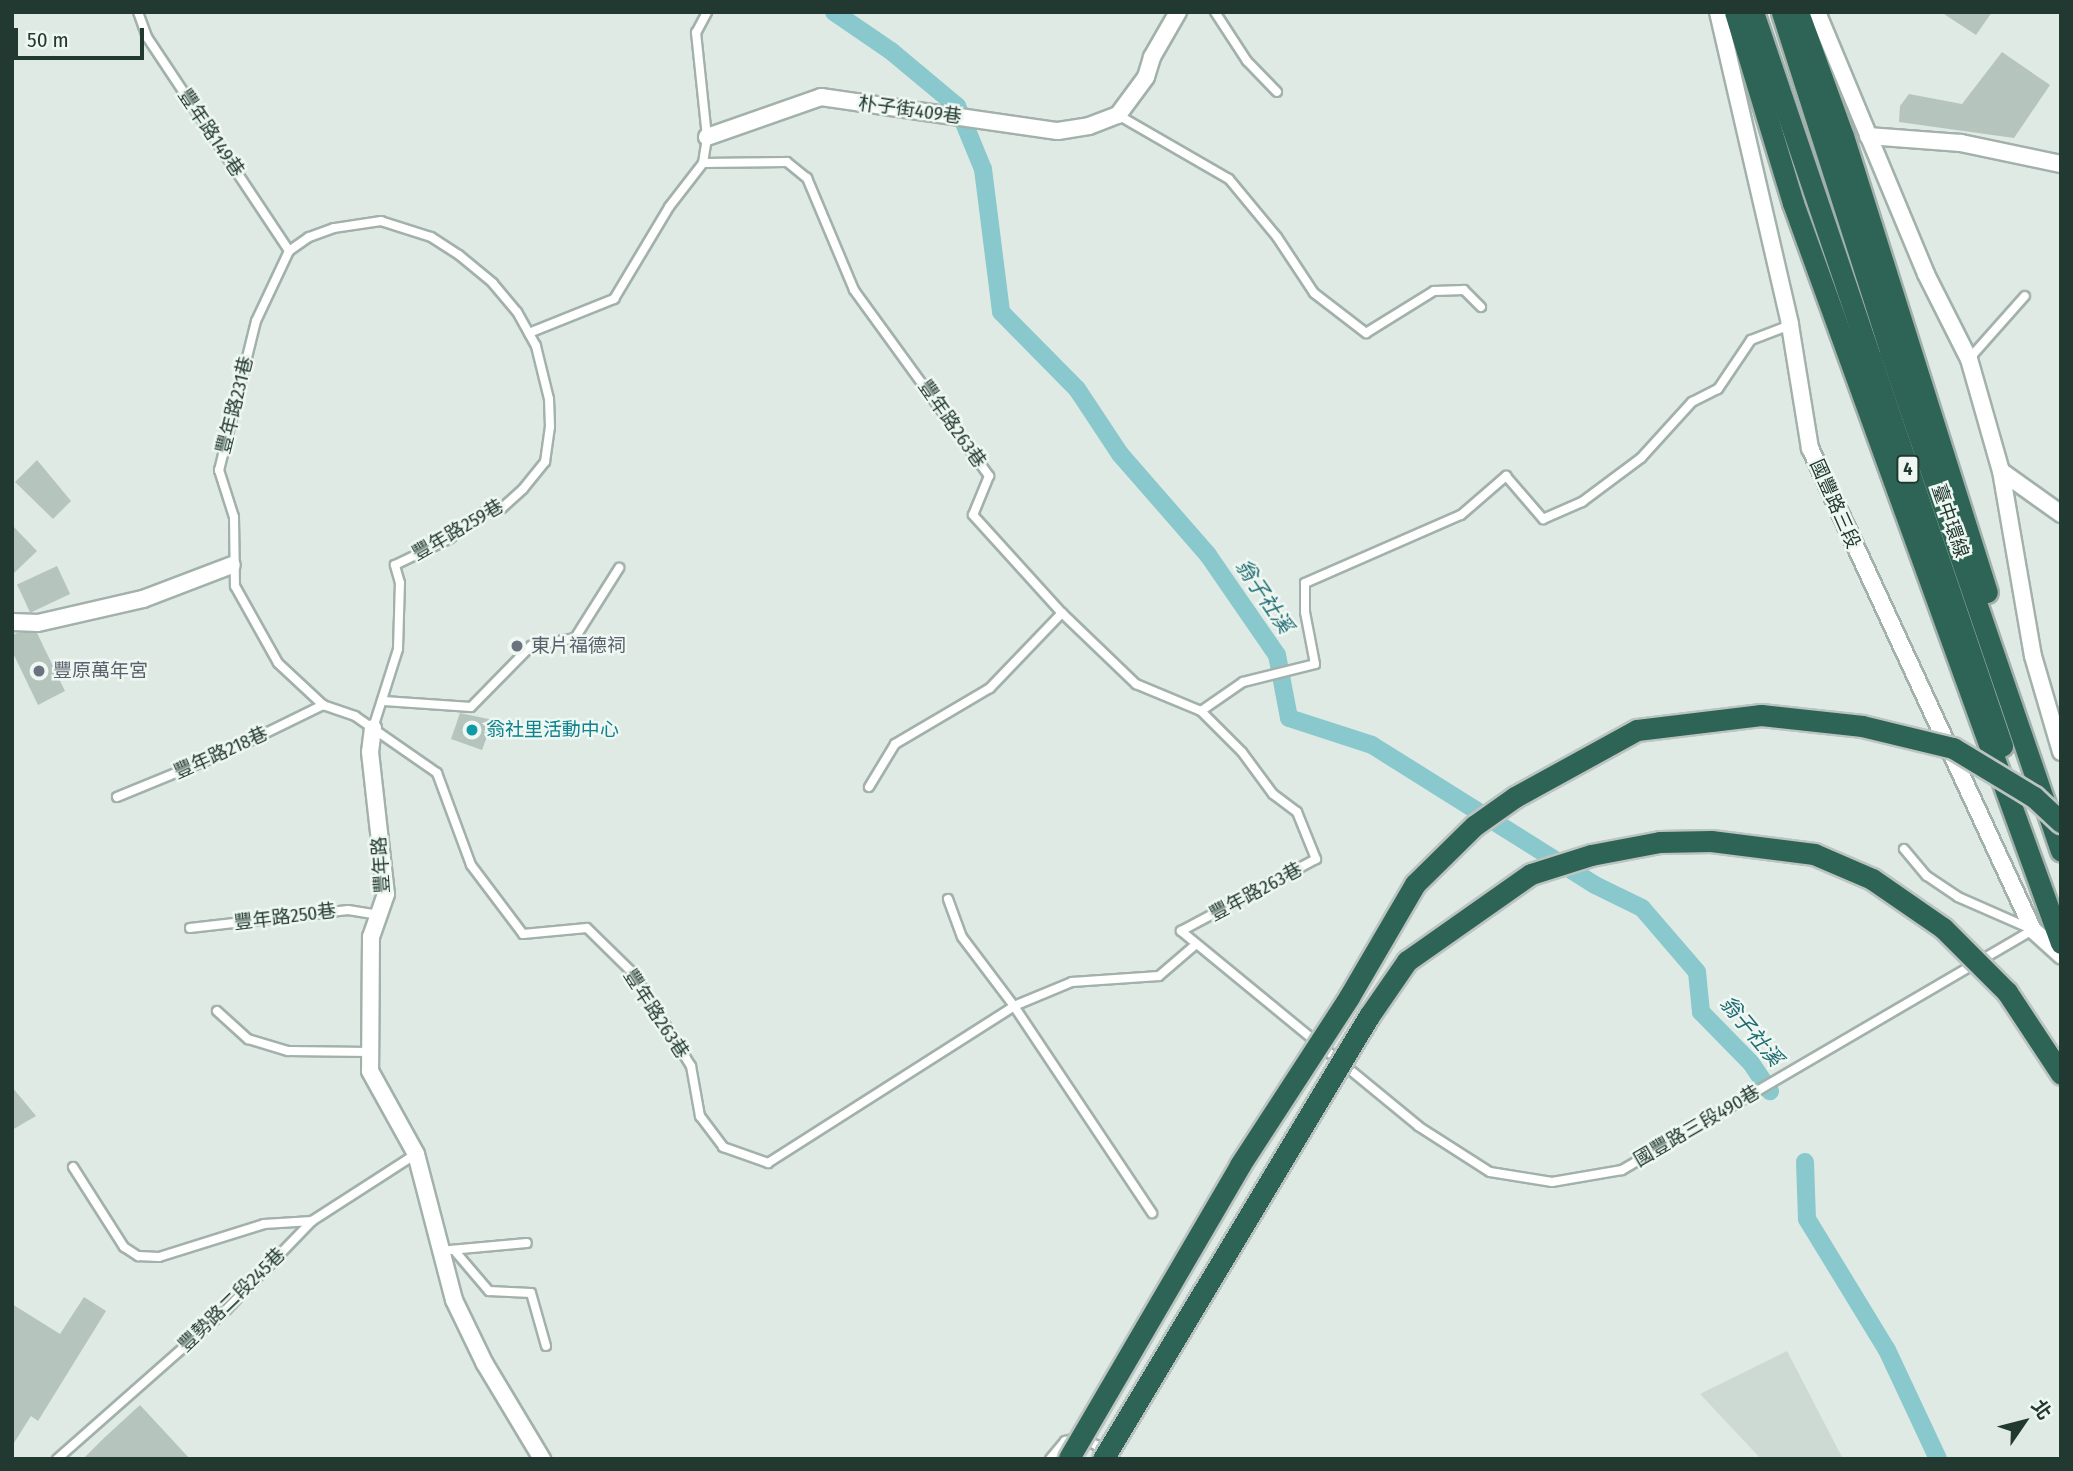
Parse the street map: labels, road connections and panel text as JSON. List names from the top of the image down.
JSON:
{
  "streets": {
    "highway": ["4", "臺中環線"],
    "street": ["朴子街409巷", "國豐路三段", "豐年路"],
    "lane": [
      "豐年路149巷",
      "豐年路231巷",
      "豐年路263巷",
      "豐年路259巷",
      "豐年路218巷",
      "豐年路250巷",
      "國豐路三段490巷",
      "豐勢路二段245巷"
    ]
  },
  "crossings": [
    ["豐年路149巷", "豐年路231巷"],
    ["豐年路149巷", "豐年路259巷"],
    ["豐年路231巷", "豐年路259巷"],
    ["豐年路263巷", "豐年路259巷"],
    ["豐年路263巷", "豐年路"],
    ["豐年路263巷", "國豐路三段490巷"],
    ["國豐路三段", "國豐路三段490巷"],
    ["豐年路259巷", "豐年路"],
    ["豐年路", "豐年路250巷"],
    ["豐年路", "豐勢路二段245巷"]
  ],
  "water": ["翁子社溪"],
  "places": ["東片福德祠", "豐原萬年宮", "翁社里活動中心"],
  "scale_bar": "50 m",
  "north": "top right"
}
